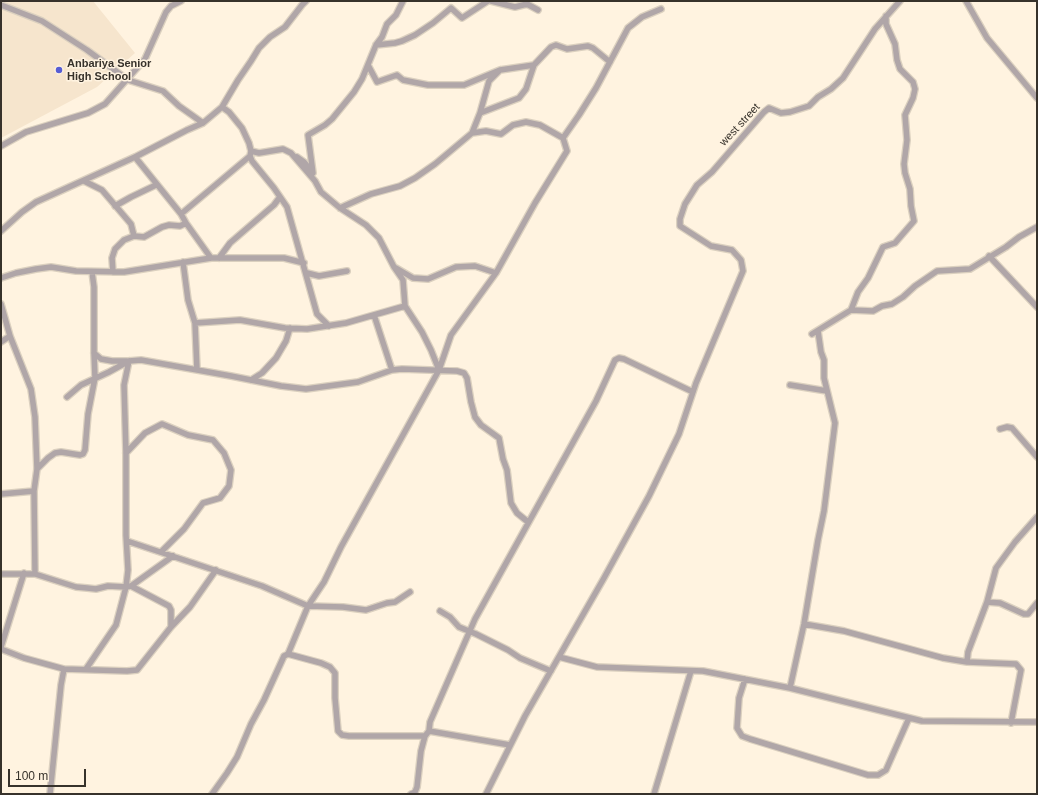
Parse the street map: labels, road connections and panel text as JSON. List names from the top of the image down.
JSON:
{
  "streets": {
    "street": ["west street"]
  },
  "places": ["Anbariya Senior High School"],
  "scale_bar": "100 m"
}
